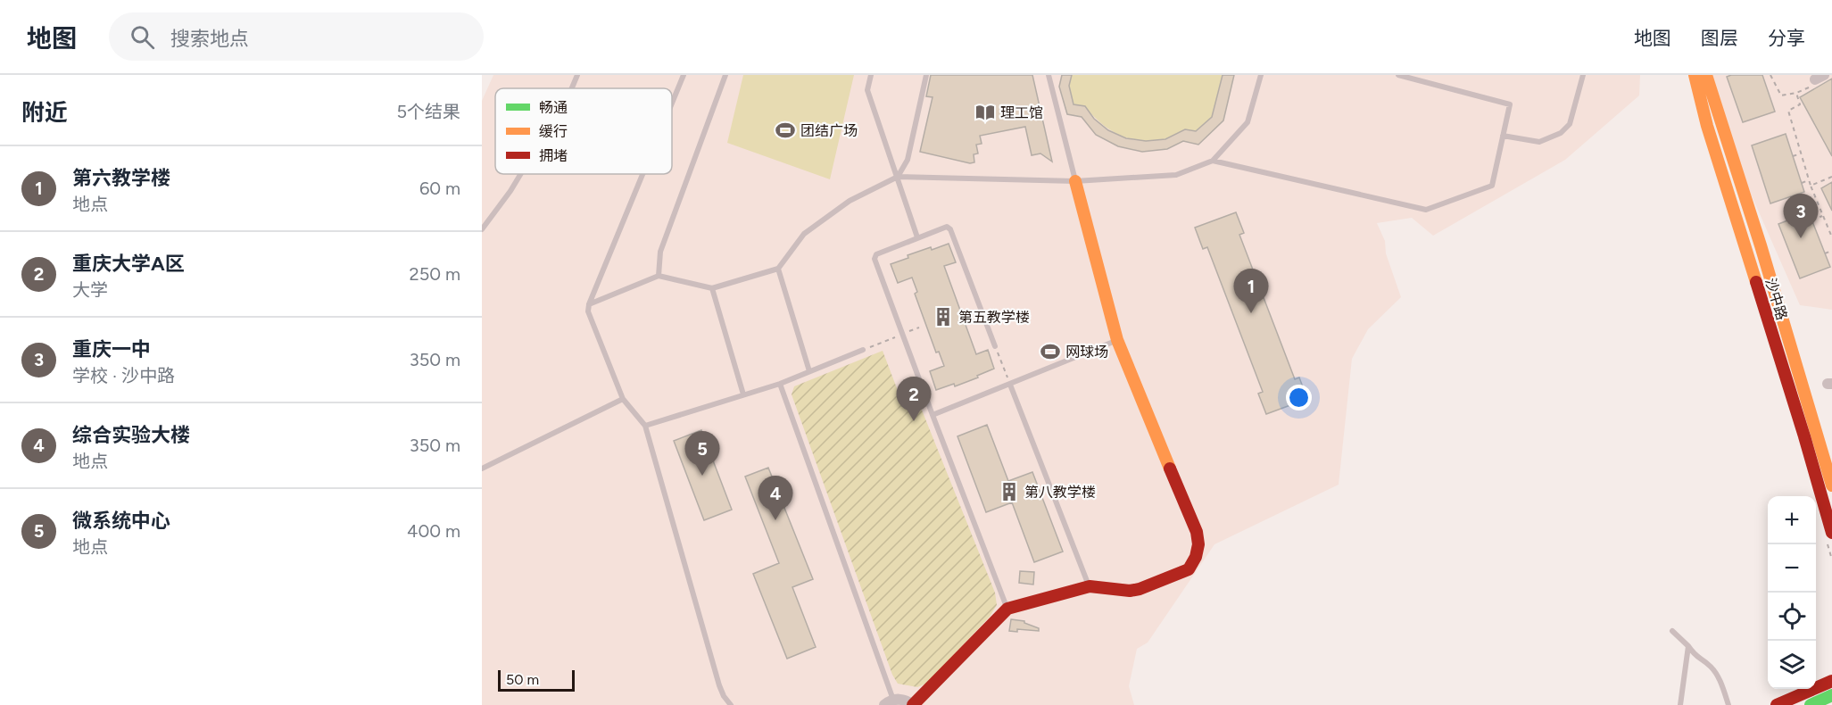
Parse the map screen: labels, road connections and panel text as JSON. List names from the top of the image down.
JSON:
{
  "streets": {
    "main road": ["沙中路"]
  },
  "places": {
    "library": ["理工馆"],
    "sports": ["团结广场", "网球场"],
    "building": ["第五教学楼", "第八教学楼"]
  },
  "legend": ["畅通", "缓行", "拥堵"],
  "scale_bar": "50 m",
  "page": {
    "header": "地图",
    "search": "搜索地点",
    "nav": ["地图", "图层", "分享"],
    "heading": ["附近", "5个结果"],
    "list": [
      {
        "mark": "1",
        "name": "第六教学楼",
        "note": "地点",
        "value": "60 m"
      },
      {
        "mark": "2",
        "name": "重庆大学A区",
        "note": "大学",
        "value": "250 m"
      },
      {
        "mark": "3",
        "name": "重庆一中",
        "note": "学校 · 沙中路",
        "value": "350 m"
      },
      {
        "mark": "4",
        "name": "综合实验大楼",
        "note": "地点",
        "value": "350 m"
      },
      {
        "mark": "5",
        "name": "微系统中心",
        "note": "地点",
        "value": "400 m"
      }
    ],
    "pins": [
      "3",
      "1",
      "2",
      "5",
      "4"
    ],
    "map_buttons": ["+", "−"],
    "scale": "50 m"
  }
}
